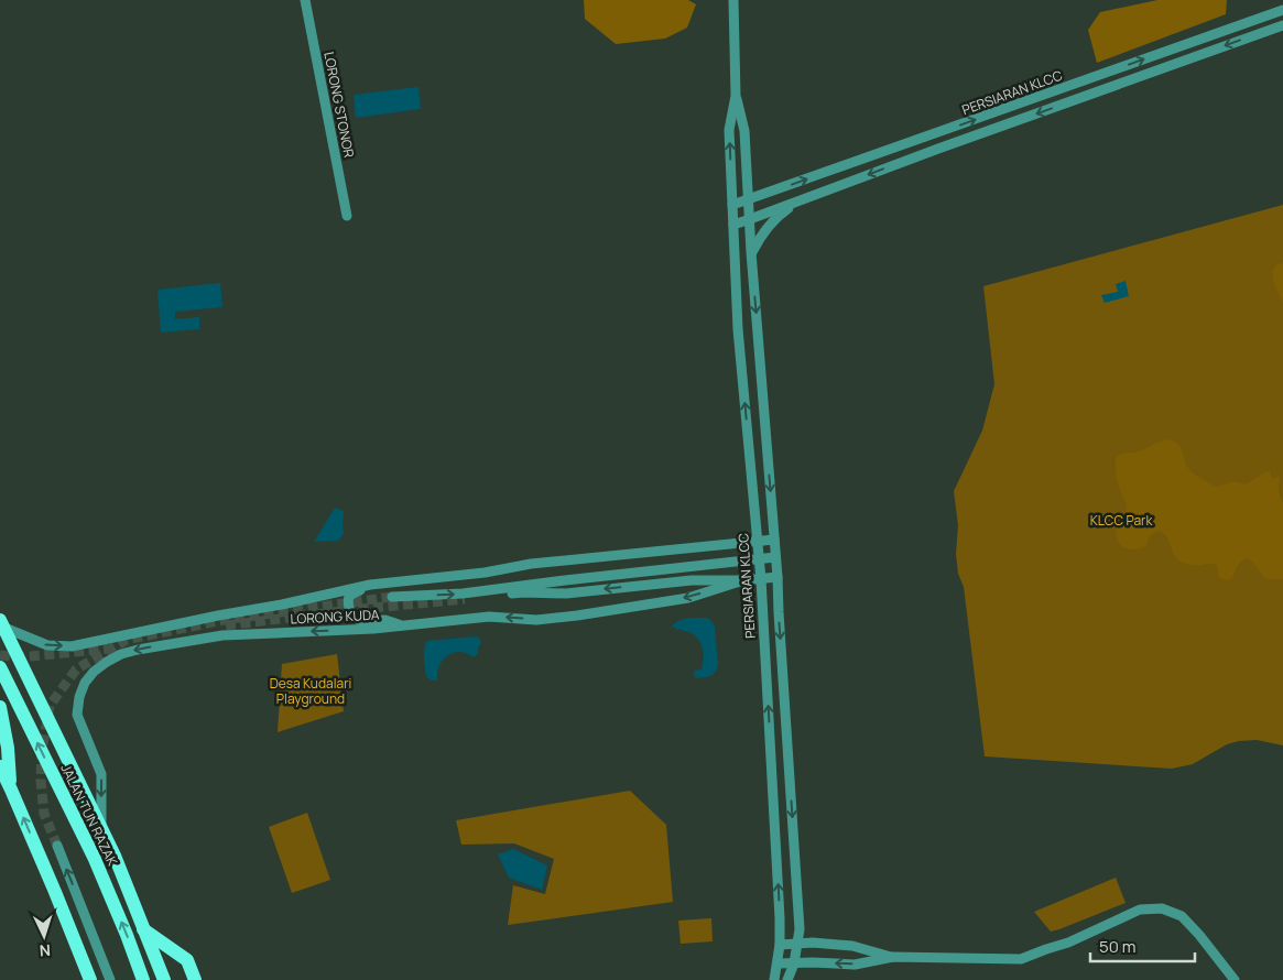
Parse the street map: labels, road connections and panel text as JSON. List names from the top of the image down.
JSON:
{
  "streets": {
    "main road": ["JALAN TUN RAZAK"],
    "street": ["PERSIARAN KLCC", "LORONG STONOR", "LORONG KUDA"]
  },
  "crossings": [
    ["PERSIARAN KLCC", "LORONG KUDA"],
    ["LORONG KUDA", "JALAN TUN RAZAK"]
  ],
  "parks": ["KLCC Park", "Desa Kudalari Playground"],
  "scale_bar": "50 m",
  "north": "bottom"
}
